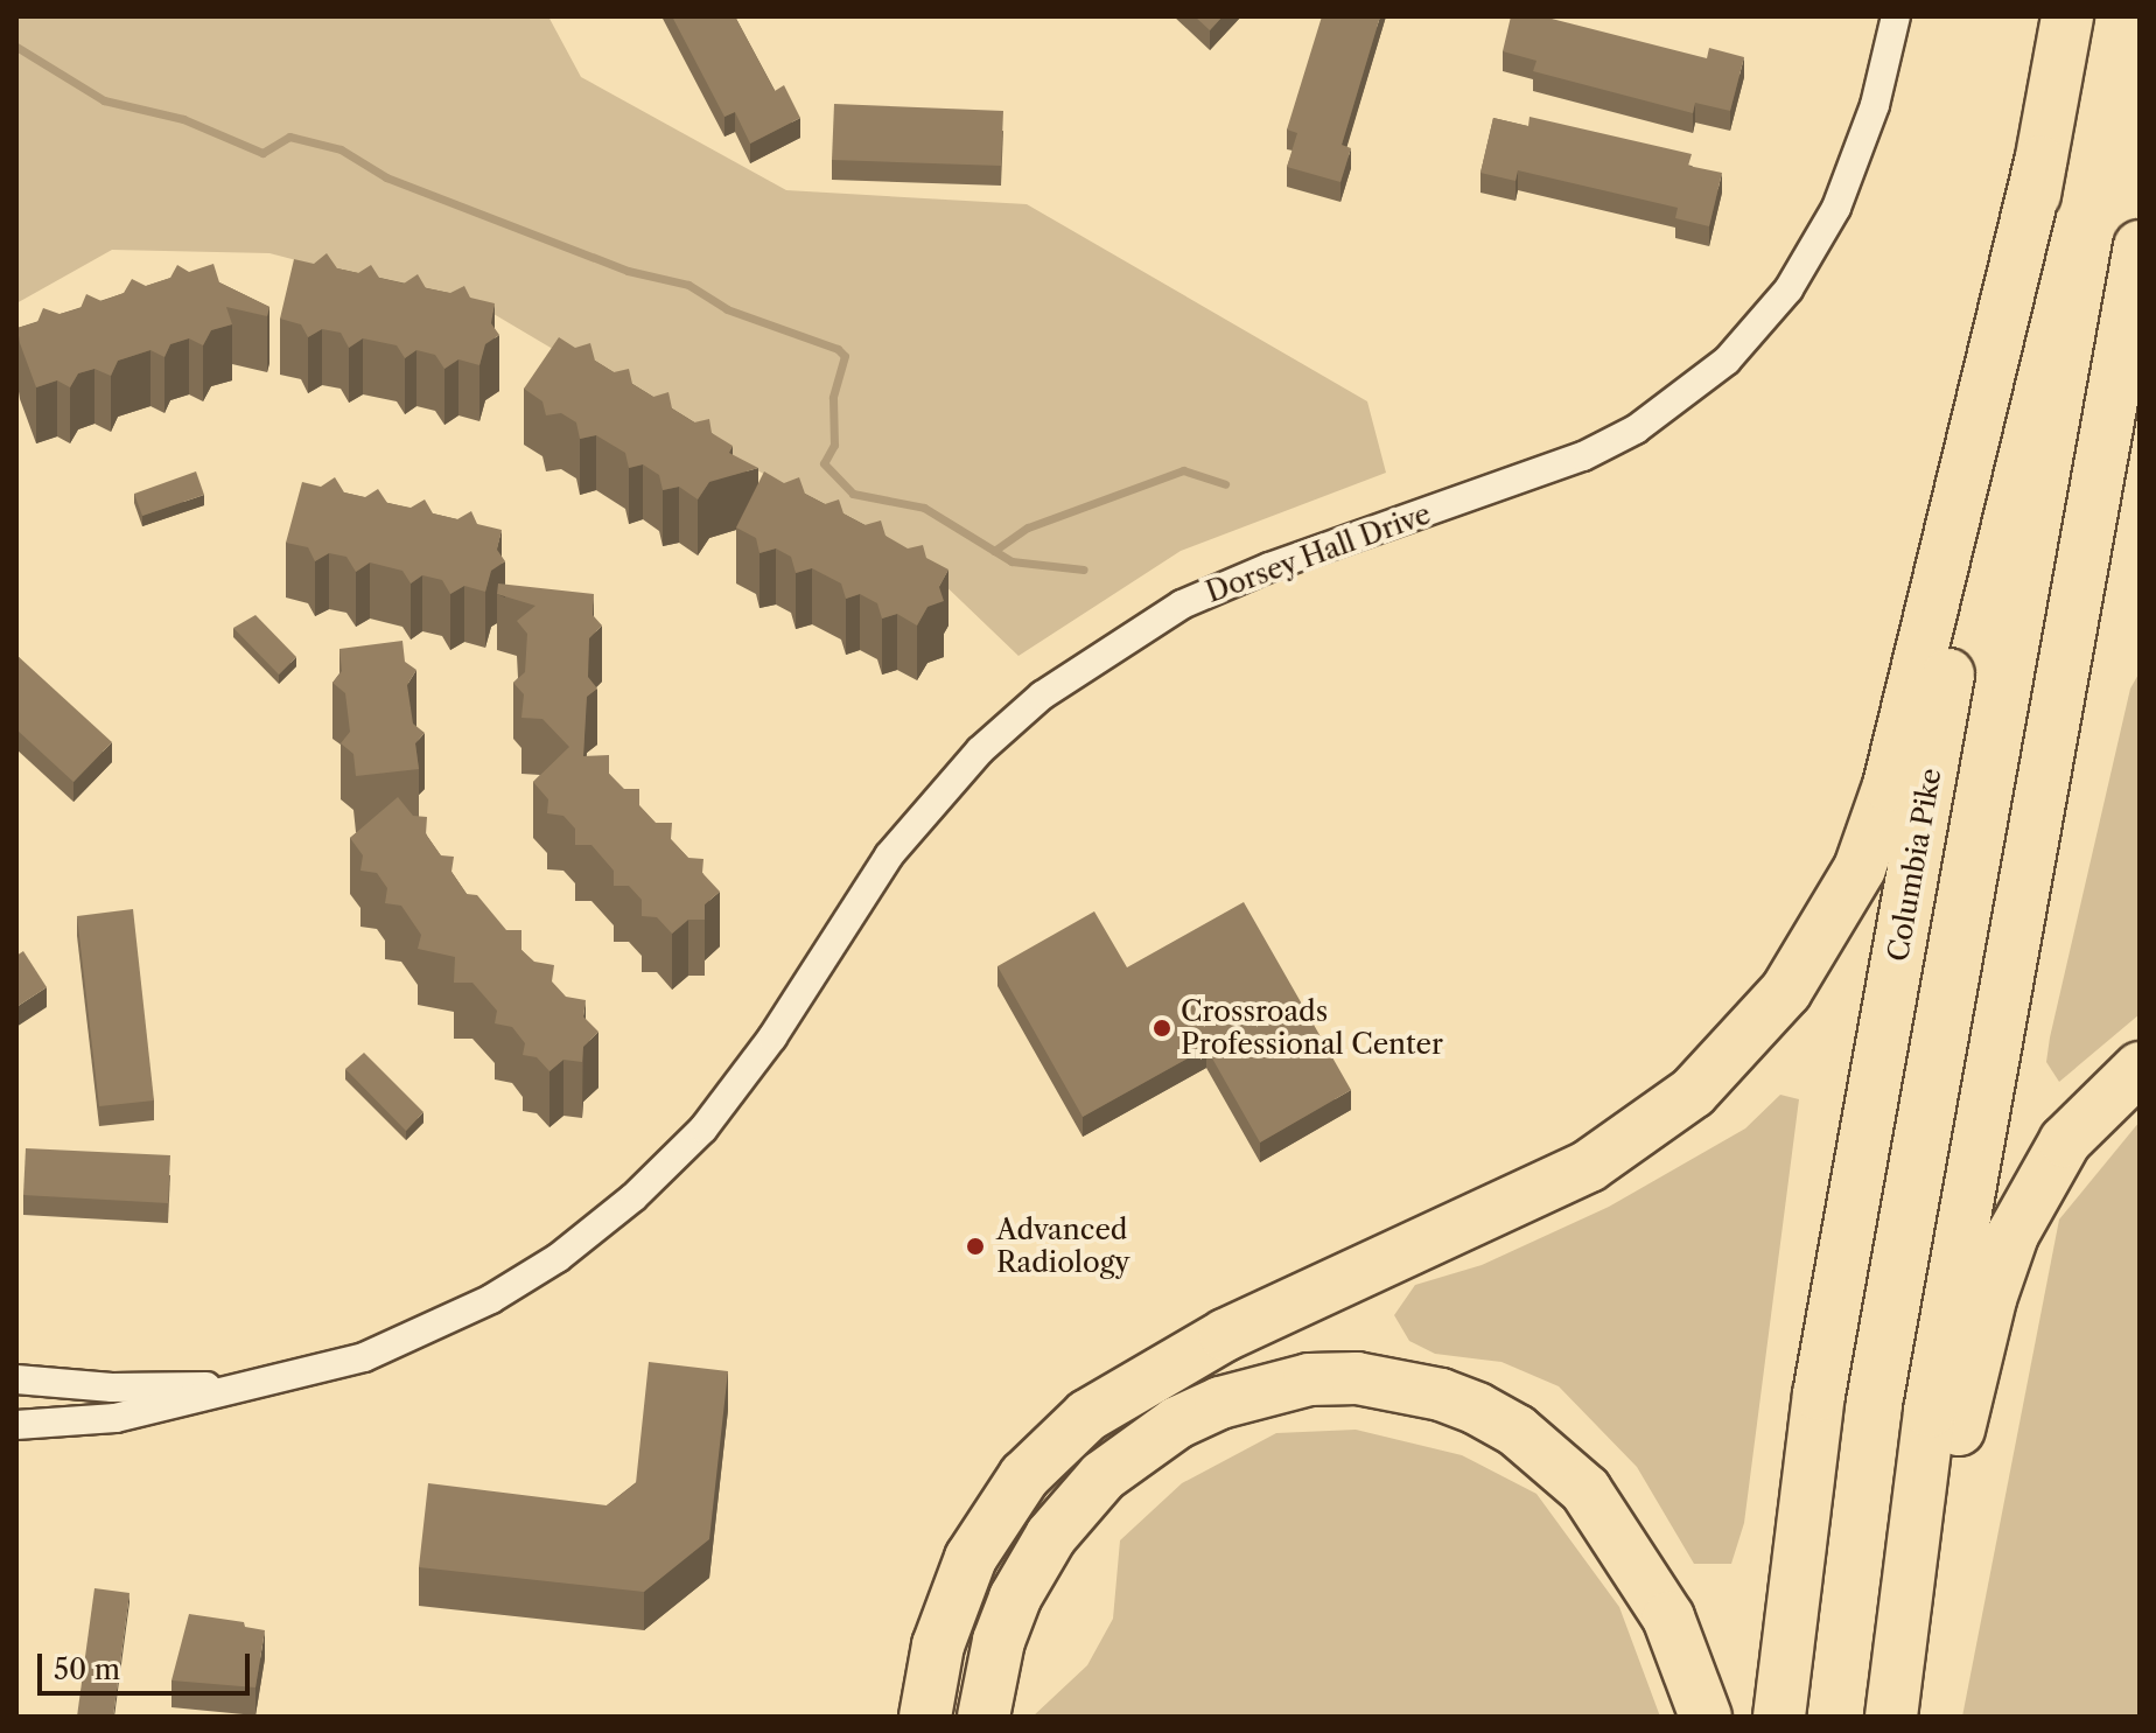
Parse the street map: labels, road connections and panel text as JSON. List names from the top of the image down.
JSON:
{
  "streets": {
    "highway": ["Columbia Pike"],
    "street": ["Dorsey Hall Drive"]
  },
  "places": ["Crossroads Professional Center", "Advanced Radiology"],
  "scale_bar": "50 m"
}
